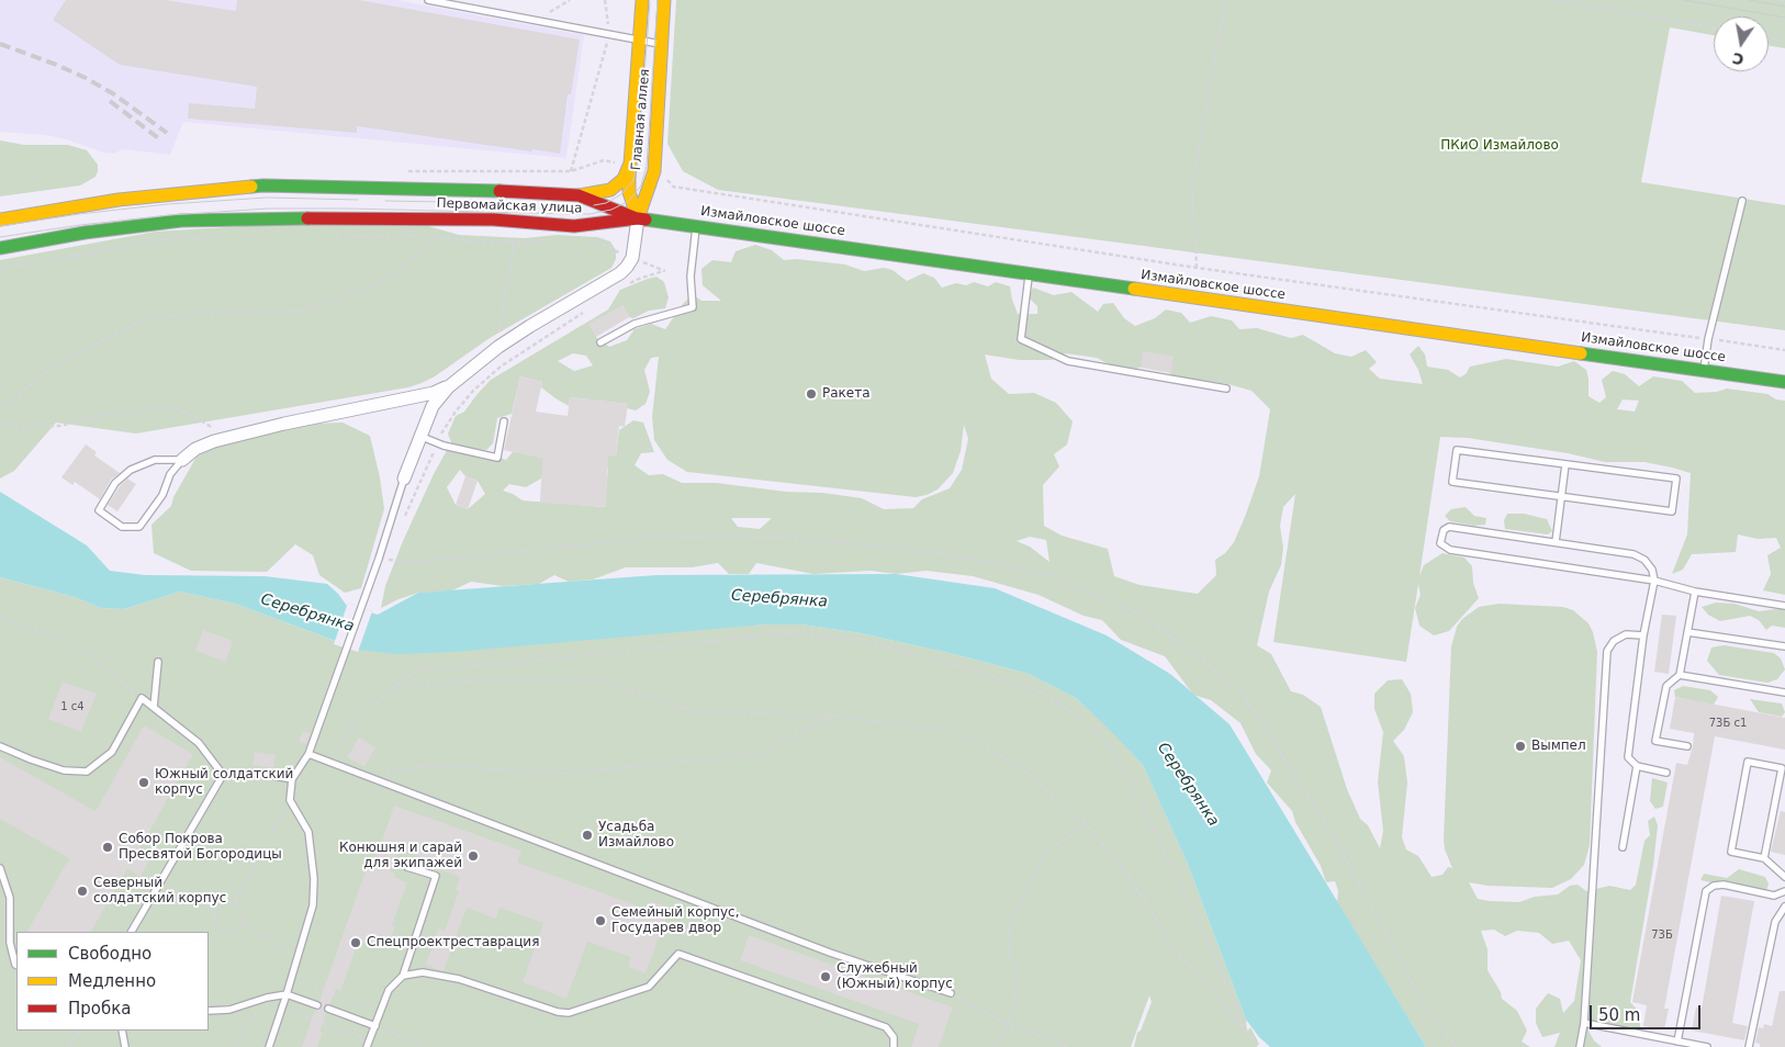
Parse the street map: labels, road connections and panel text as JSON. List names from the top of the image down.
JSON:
{
  "streets": {
    "main road": ["Главная аллея", "Первомайская улица", "Измайловское шоссе"]
  },
  "crossings": [
    ["Главная аллея", "Первомайская улица"],
    ["Главная аллея", "Измайловское шоссе"],
    ["Первомайская улица", "Измайловское шоссе"]
  ],
  "water": ["Серебрянка"],
  "parks": ["ПКиО Измайлово"],
  "places": [
    "Ракета",
    "Вымпел",
    "Южный солдатский корпус",
    "Усадьба Измайлово",
    "Собор Покрова Пресвятой Богородицы",
    "Конюшня и сарай для экипажей",
    "Северный солдатский корпус",
    "Семейный корпус, Государев двор",
    "Спецпроектреставрация",
    "Служебный (Южный) корпус"
  ],
  "house_numbers": ["1 с4", "73Б с1", "73Б"],
  "legend": ["Свободно", "Медленно", "Пробка"],
  "scale_bar": "50 m",
  "north": "bottom"
}
